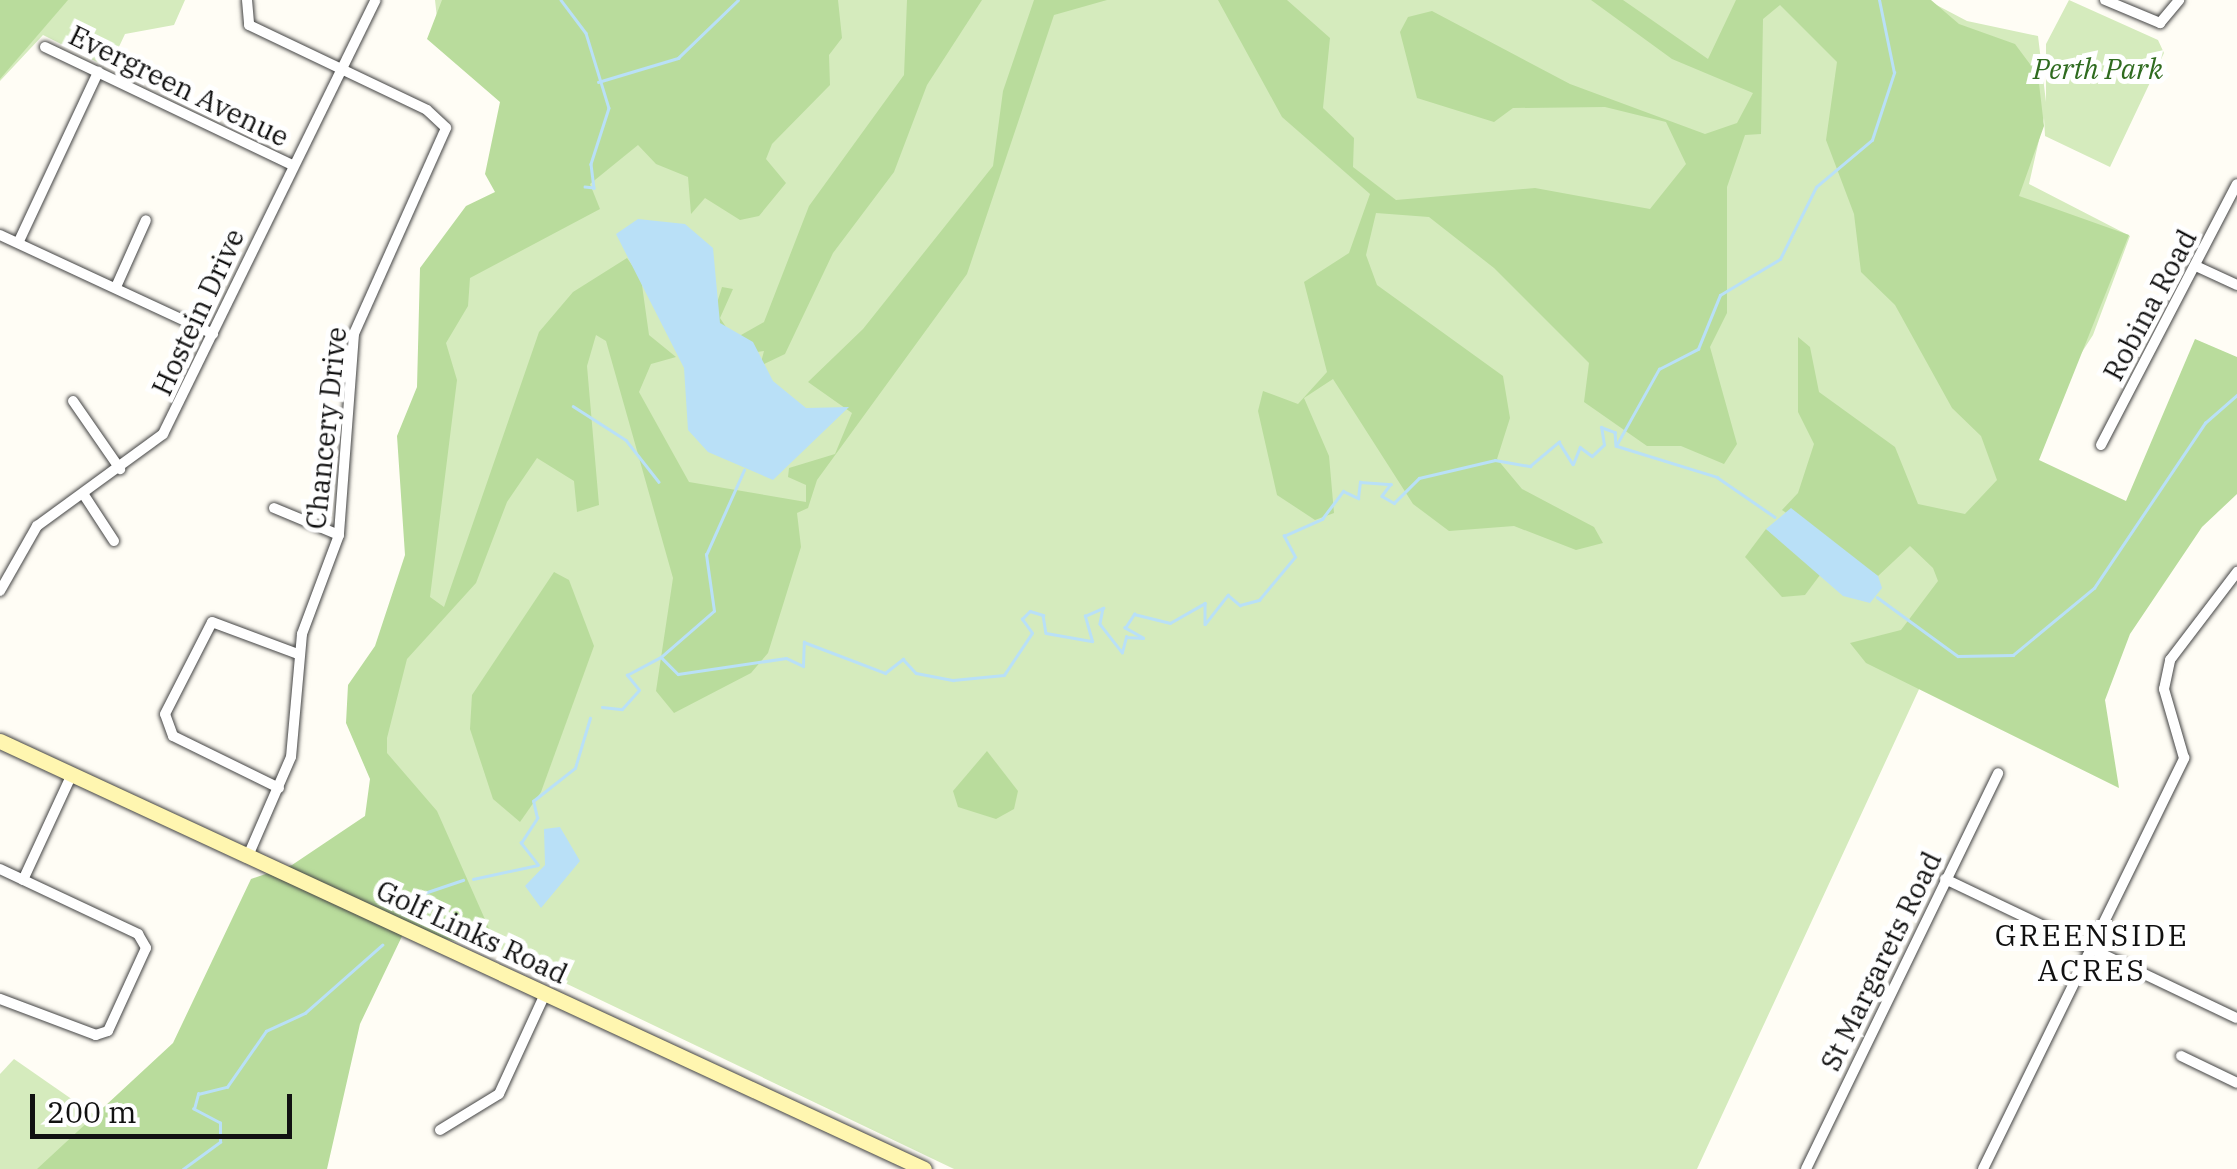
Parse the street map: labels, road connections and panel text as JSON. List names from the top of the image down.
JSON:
{
  "streets": {
    "main road": ["Golf Links Road"],
    "street": [
      "Evergreen Avenue",
      "Robina Road",
      "Hostein Drive",
      "Chancery Drive",
      "St Margarets Road"
    ]
  },
  "crossings": [
    ["Evergreen Avenue", "Hostein Drive"],
    ["Hostein Drive", "Chancery Drive"],
    ["Chancery Drive", "Golf Links Road"]
  ],
  "districts": ["GREENSIDE ACRES"],
  "parks": ["Perth Park"],
  "scale_bar": "200 m"
}
